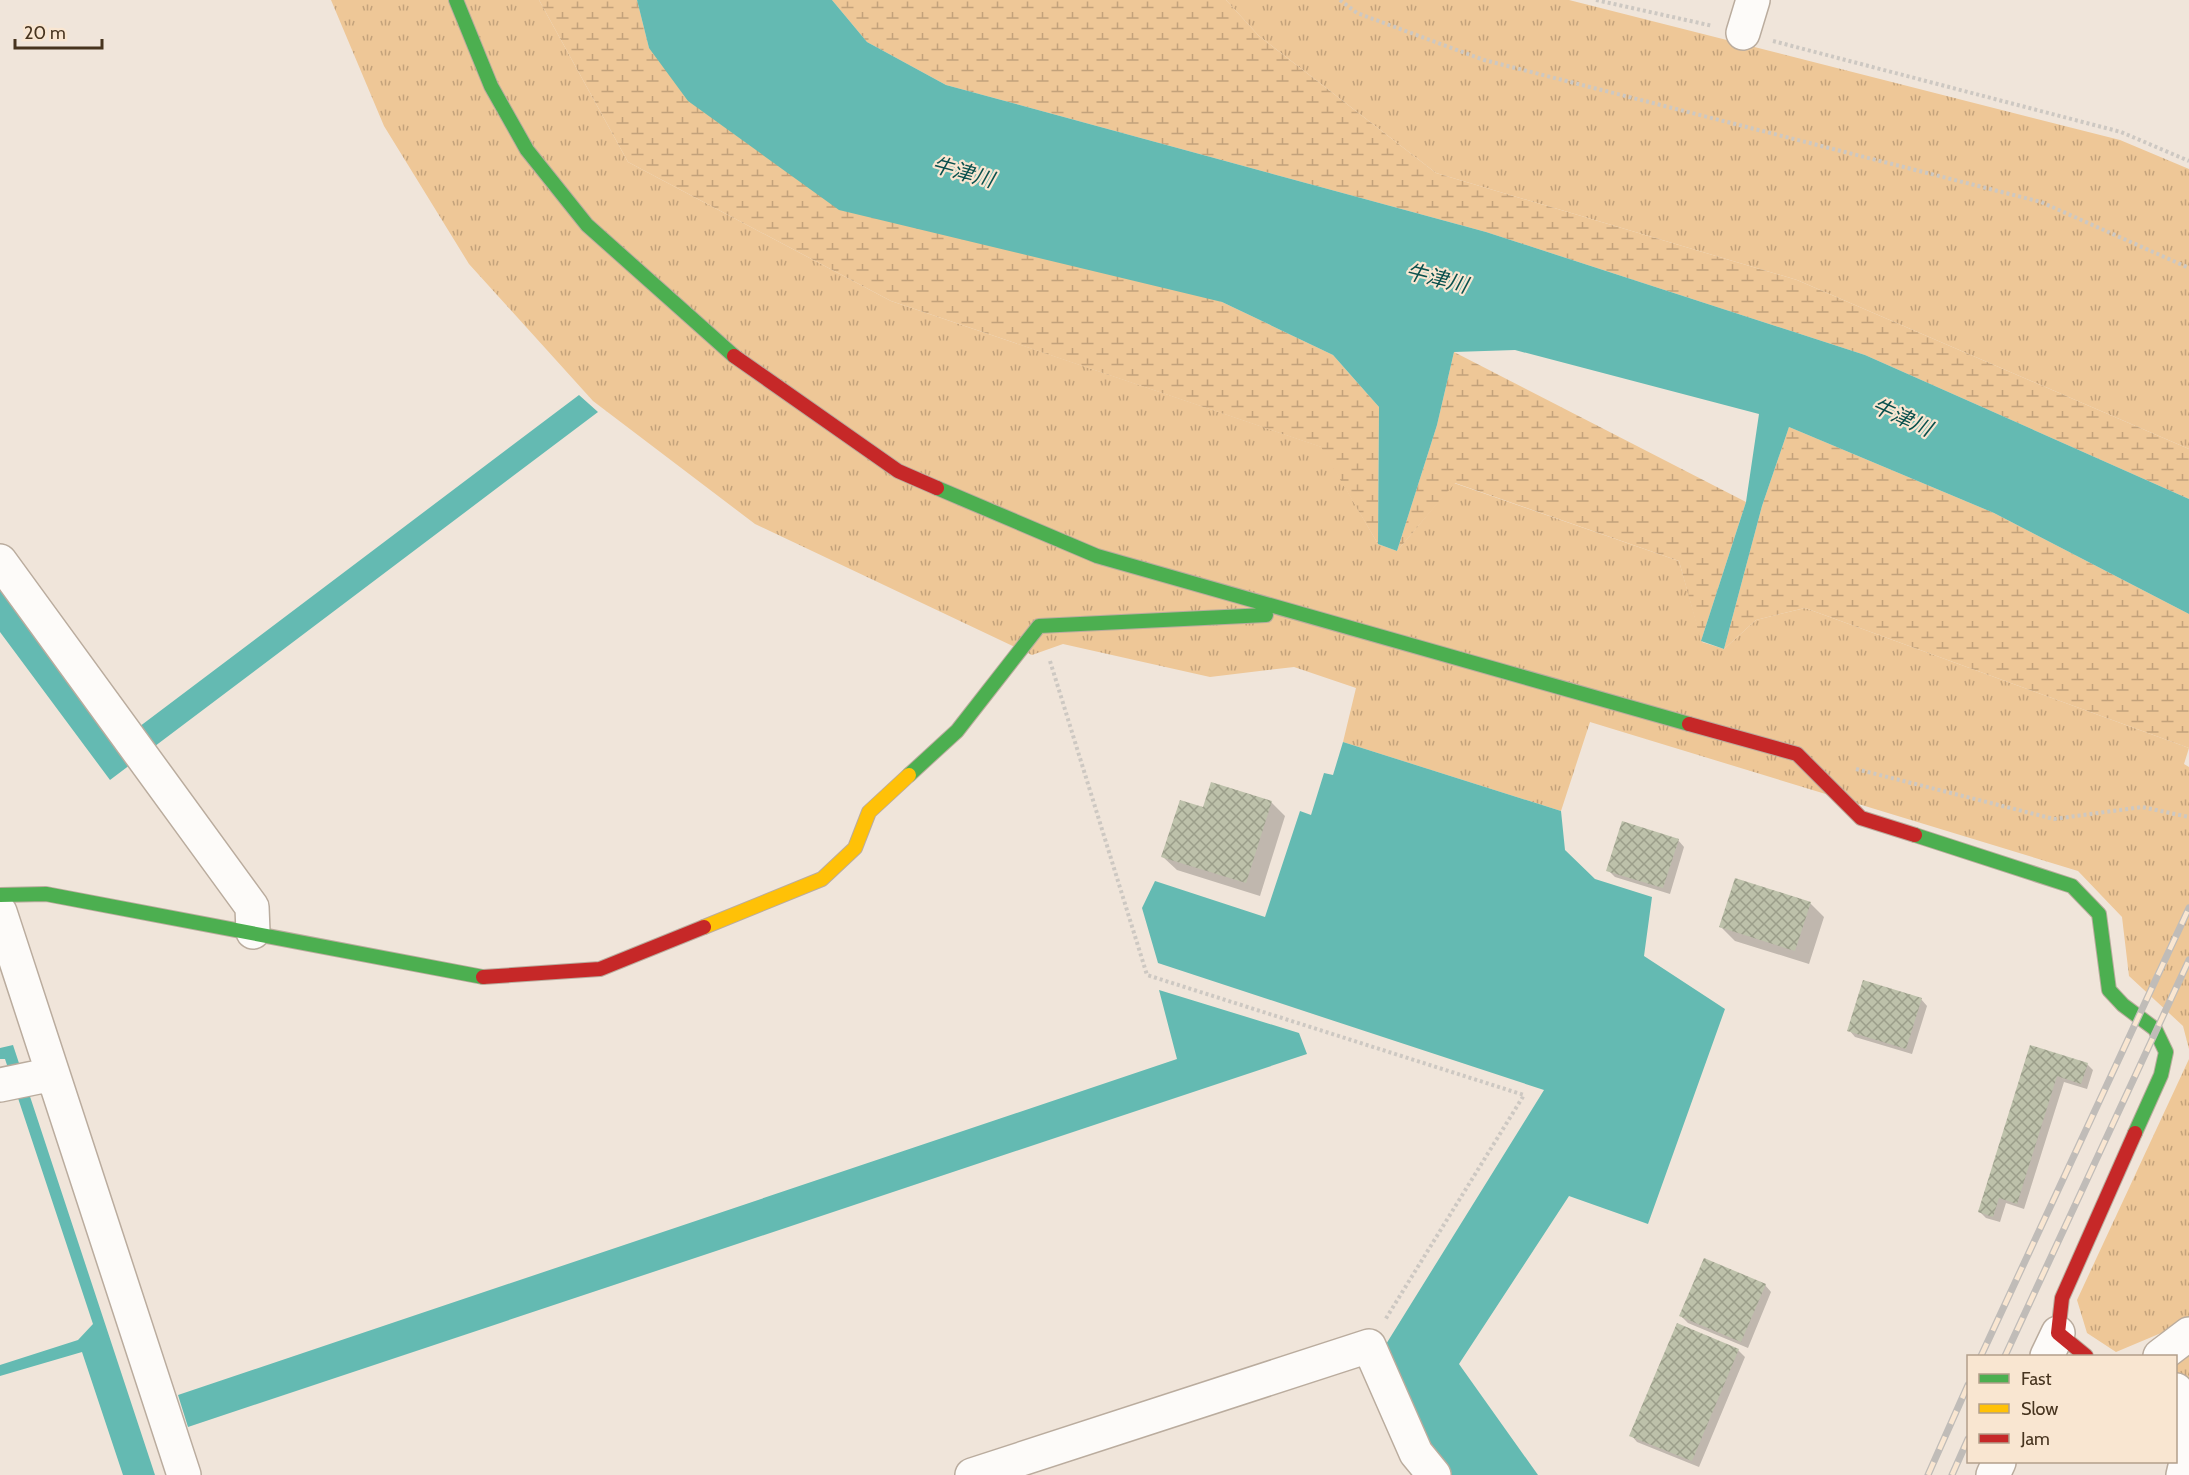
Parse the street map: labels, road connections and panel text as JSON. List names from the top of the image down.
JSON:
{
  "water": ["牛津川"],
  "legend": ["Fast", "Slow", "Jam"],
  "scale_bar": "20 m"
}
